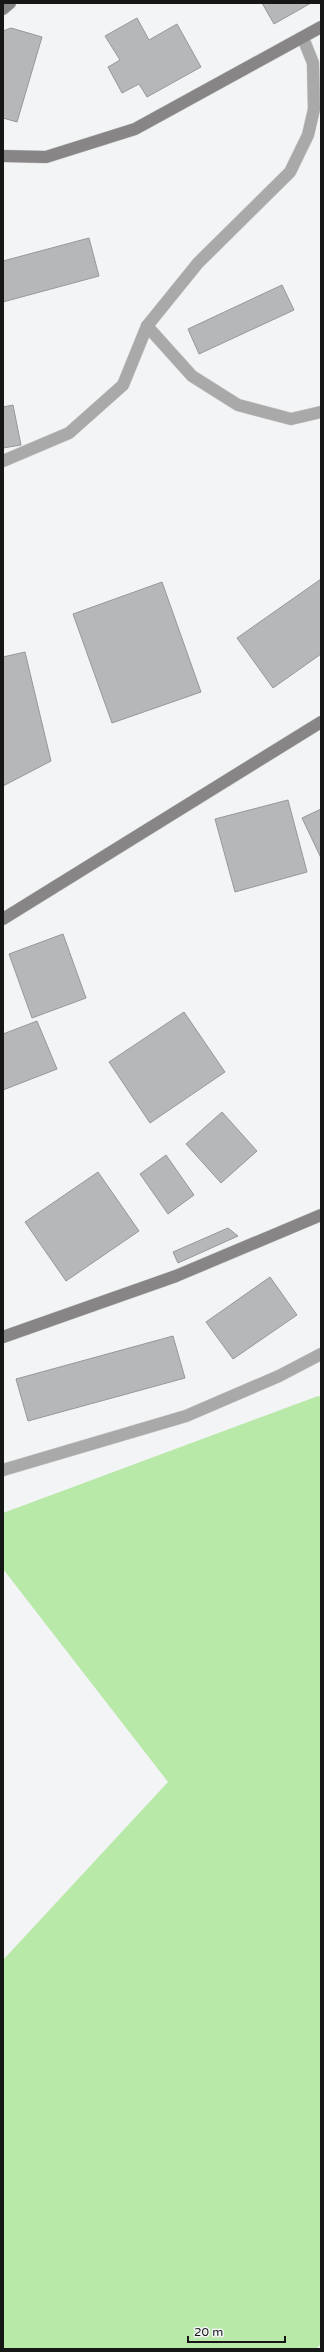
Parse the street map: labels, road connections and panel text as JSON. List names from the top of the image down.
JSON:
{
  "scale_bar": "20 m"
}
